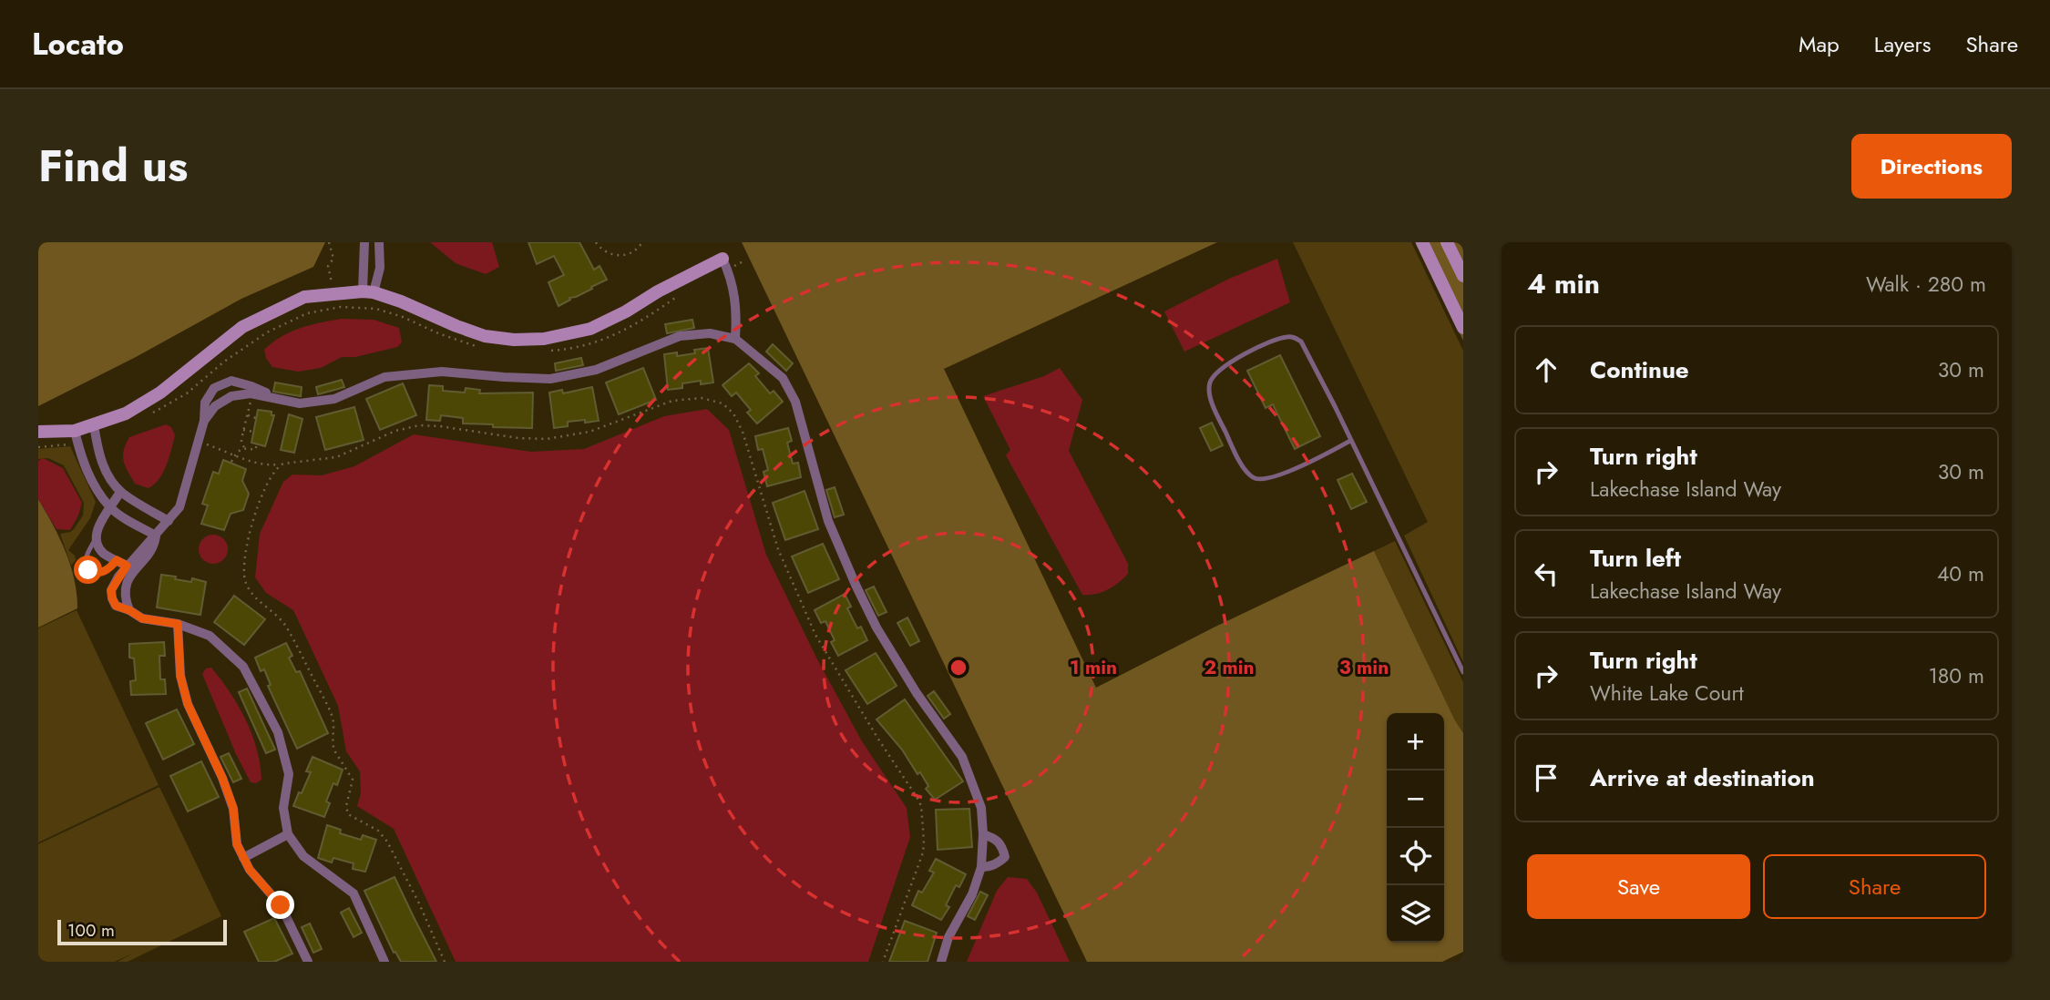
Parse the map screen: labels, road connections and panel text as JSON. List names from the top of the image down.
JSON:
{
  "scale_bar": "100 m",
  "page": {
    "header": "Locato",
    "nav": ["Map", "Layers", "Share"],
    "title": "Find us",
    "buttons": [
      "Directions",
      ["Save", "Share"]
    ],
    "heading": ["4 min", "Walk · 280 m"],
    "list": [
      ["Continue", "30 m"],
      ["Turn right", "Lakechase Island Way", "30 m"],
      ["Turn left", "Lakechase Island Way", "40 m"],
      ["Turn right", "White Lake Court", "180 m"],
      "Arrive at destination"
    ],
    "map_buttons": ["+", "−"],
    "scale": "100 m"
  },
  "rings": ["1 min", "2 min", "3 min"]
}
